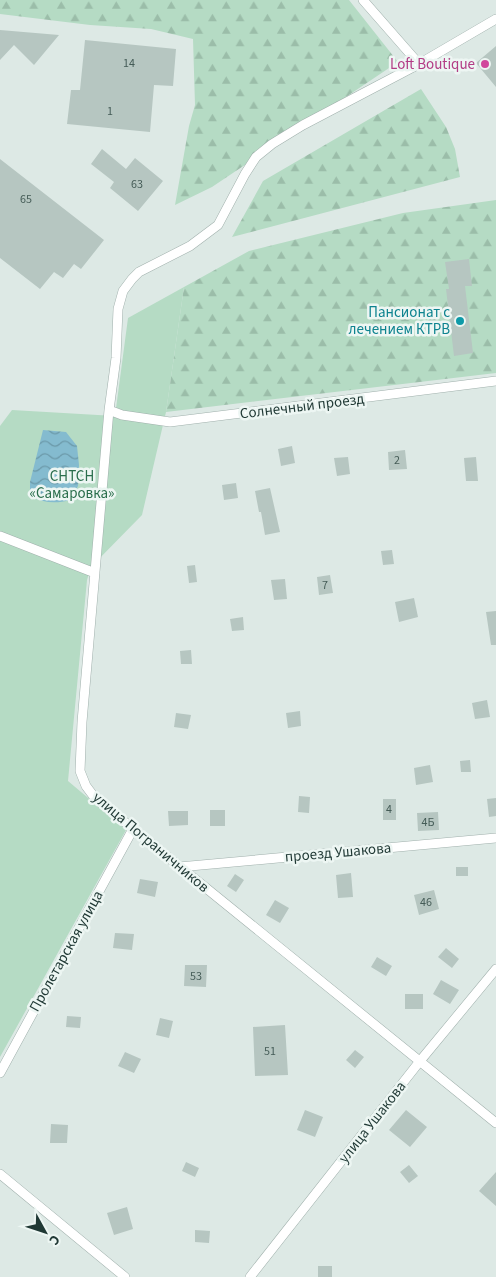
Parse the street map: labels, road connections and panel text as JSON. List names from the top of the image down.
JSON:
{
  "streets": {
    "street": [
      "Солнечный проезд",
      "улица Пограничников",
      "проезд Ушакова",
      "Пролетарская улица",
      "улица Ушакова"
    ]
  },
  "crossings": [
    ["Солнечный проезд", "улица Пограничников"],
    ["улица Пограничников", "проезд Ушакова"],
    ["улица Пограничников", "Пролетарская улица"],
    ["улица Пограничников", "улица Ушакова"]
  ],
  "parks": ["СНТСН «Самаровка»"],
  "places": ["Loft Boutique", "Пансионат с лечением КТРВ"],
  "house_numbers": [
    "14",
    "1",
    "63",
    "65",
    "2",
    "7",
    "4",
    "4Б",
    "46",
    "53",
    "51"
  ],
  "north": "bottom right"
}
